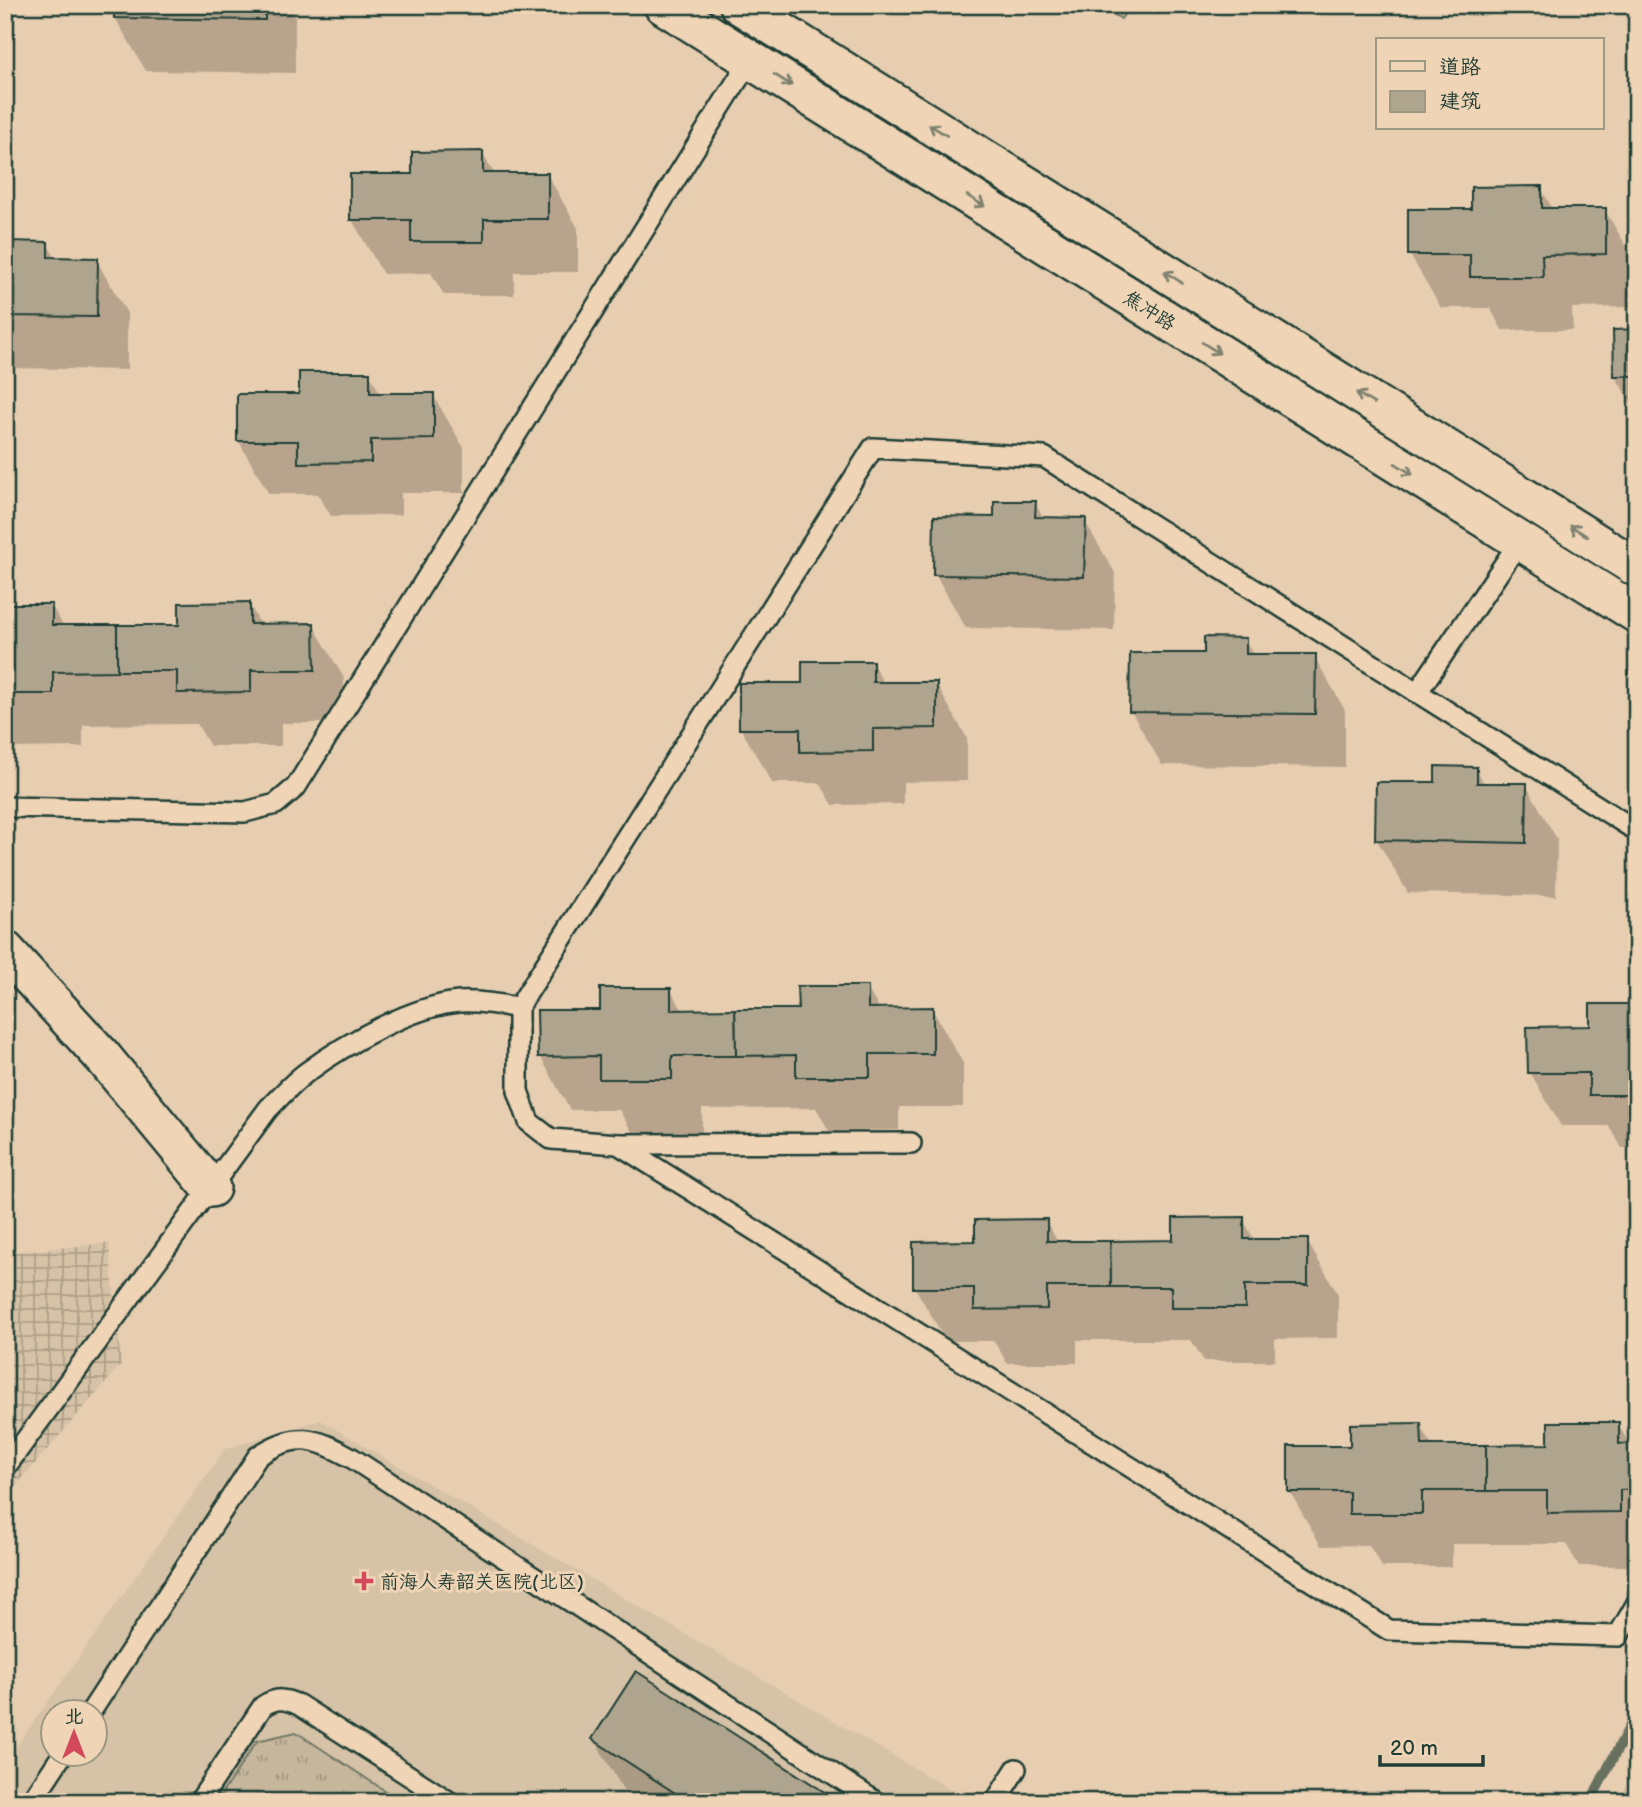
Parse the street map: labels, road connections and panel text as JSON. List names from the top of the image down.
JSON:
{
  "streets": {
    "street": ["焦冲路"]
  },
  "places": {
    "health": ["前海人寿韶关医院(北区)"]
  },
  "legend": ["道路", "建筑"],
  "scale_bar": "20 m",
  "north": "top"
}
